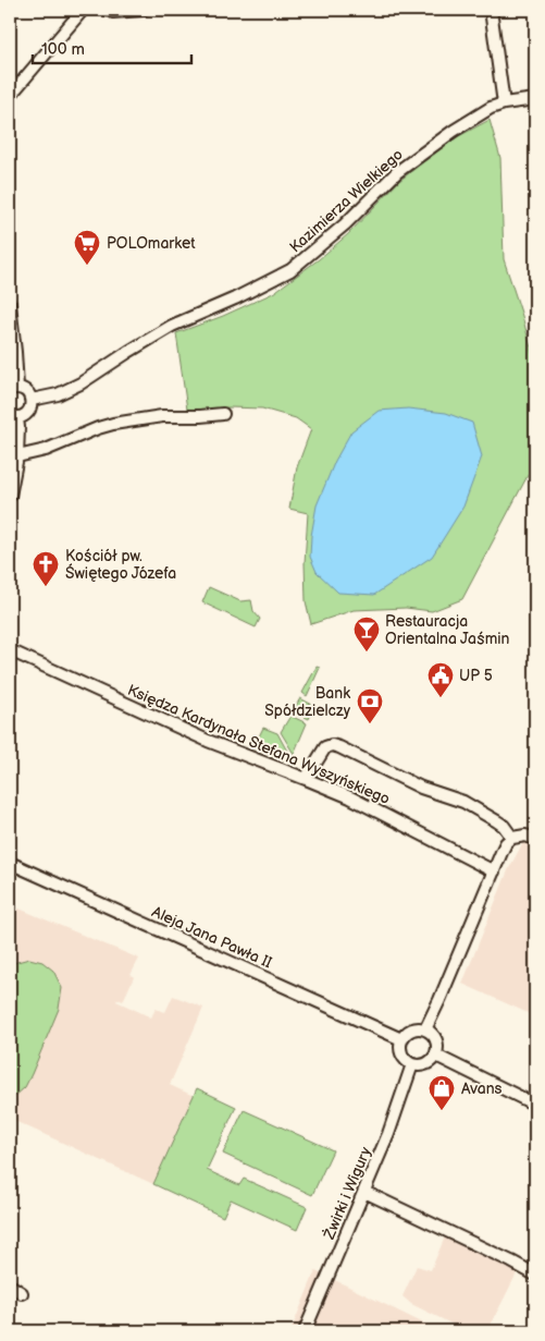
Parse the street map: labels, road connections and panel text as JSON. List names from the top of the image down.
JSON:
{
  "streets": {
    "street": [
      "Kazimierza Wielkiego",
      "Księdza Kardynała Stefana Wyszyńskiego",
      "Aleja Jana Pawła II",
      "Żwirki i Wigury"
    ]
  },
  "crossings": [
    ["Aleja Jana Pawła II", "Żwirki i Wigury"]
  ],
  "places": {
    "supermarket": ["POLOmarket"],
    "church": ["Kościół pw. Świętego Józefa"],
    "bar": ["Restauracja Orientalna Jaśmin"],
    "public building": ["UP 5"],
    "bank": ["Bank Spółdzielczy"],
    "shop": ["Avans"]
  },
  "scale_bar": "100 m"
}
